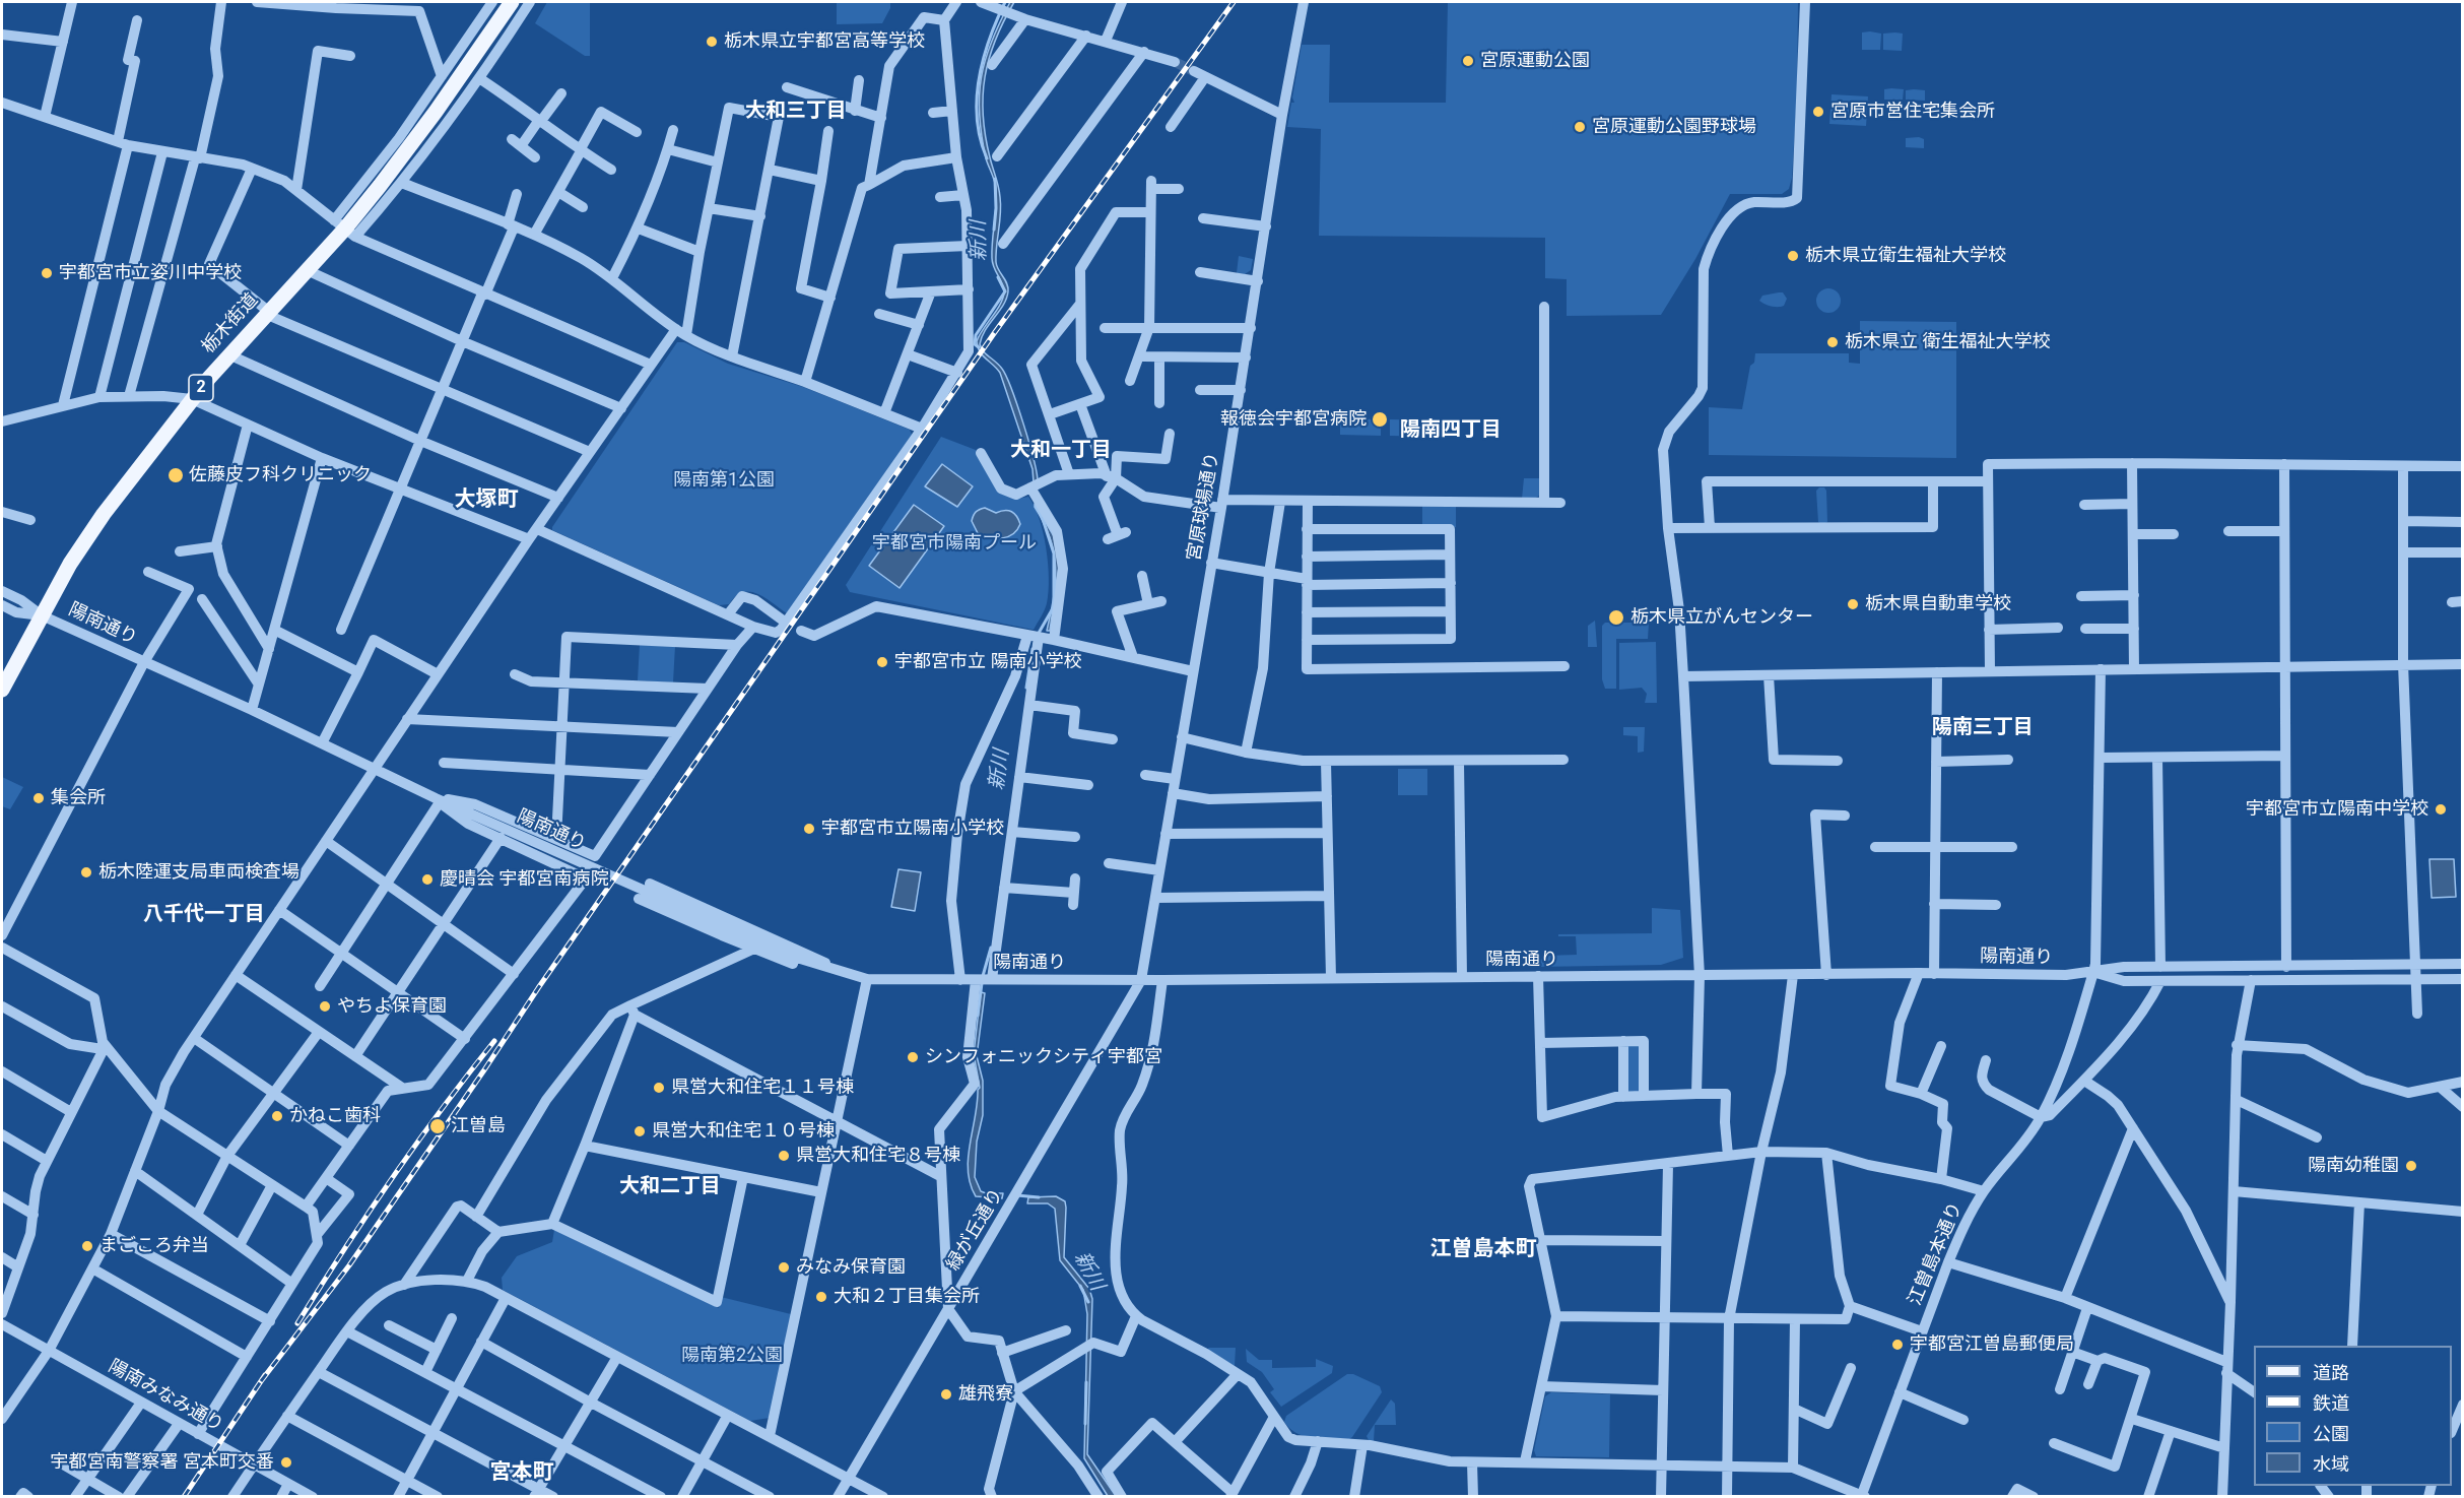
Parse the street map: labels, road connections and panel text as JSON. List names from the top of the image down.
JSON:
{
  "streets": {
    "main road": ["栃木街道", "2"],
    "street": [
      "宮原球場通り",
      "陽南通り",
      "緑が丘通り",
      "江曽島本通り",
      "陽南みなみ通り"
    ]
  },
  "crossings": [
    ["栃木街道", "陽南通り"],
    ["宮原球場通り", "陽南通り"],
    ["宮原球場通り", "緑が丘通り"],
    ["陽南通り", "緑が丘通り"],
    ["陽南通り", "江曽島本通り"]
  ],
  "districts": [
    "大和三丁目",
    "陽南四丁目",
    "大和一丁目",
    "大塚町",
    "陽南三丁目",
    "八千代一丁目",
    "大和二丁目",
    "江曽島本町",
    "宮本町"
  ],
  "water": ["新川"],
  "parks": ["陽南第1公園", "宇都宮市陽南プール", "陽南第2公園"],
  "places": [
    "栃木県立宇都宮高等学校",
    "宮原運動公園",
    "宮原市営住宅集会所",
    "宮原運動公園野球場",
    "栃木県立衛生福祉大学校",
    "宇都宮市立姿川中学校",
    "栃木県立 衛生福祉大学校",
    "報徳会宇都宮病院",
    "佐藤皮フ科クリニック",
    "栃木県自動車学校",
    "栃木県立がんセンター",
    "宇都宮市立 陽南小学校",
    "集会所",
    "宇都宮市立陽南中学校",
    "宇都宮市立陽南小学校",
    "栃木陸運支局車両検査場",
    "慶晴会 宇都宮南病院",
    "やちよ保育園",
    "シンフォニックシティ宇都宮",
    "県営大和住宅１１号棟",
    "かねこ歯科",
    "江曽島",
    "県営大和住宅１０号棟",
    "県営大和住宅８号棟",
    "陽南幼稚園",
    "まごころ弁当",
    "みなみ保育園",
    "大和２丁目集会所",
    "宇都宮江曽島郵便局",
    "雄飛寮",
    "宇都宮南警察署 宮本町交番"
  ],
  "legend": [
    "道路",
    "鉄道",
    "公園",
    "水域"
  ]
}
